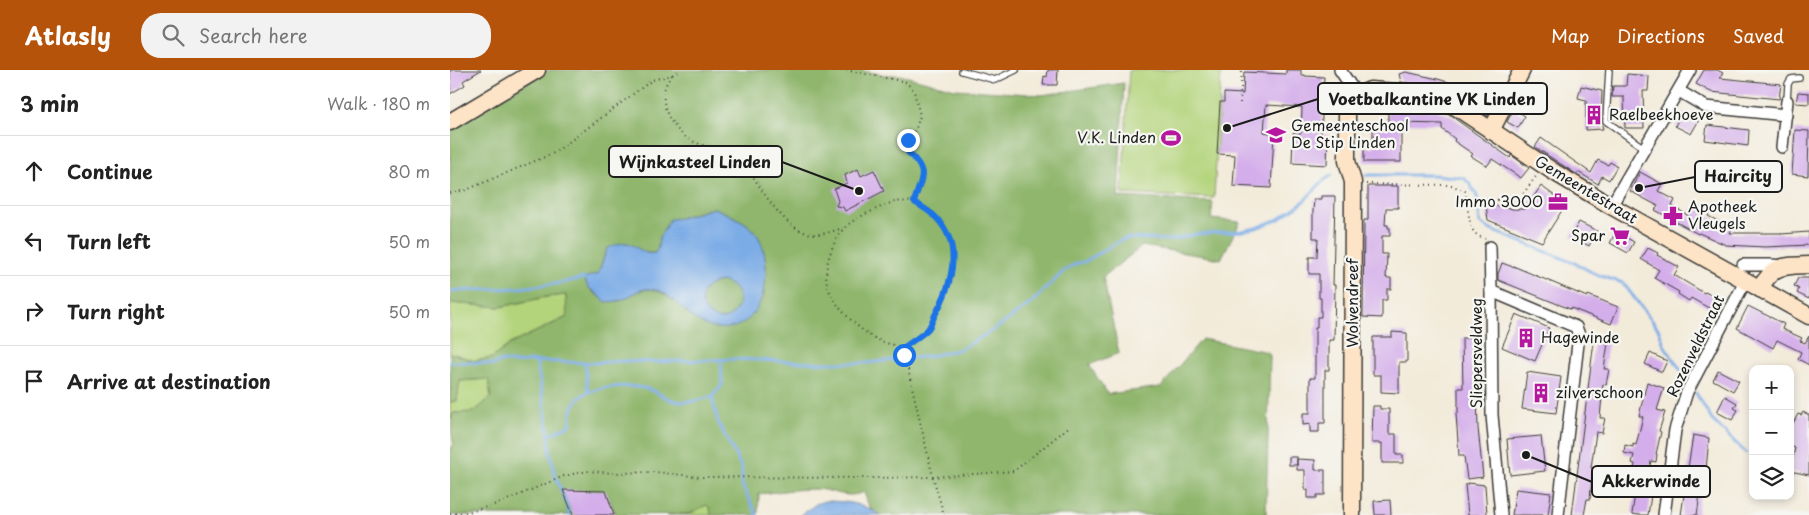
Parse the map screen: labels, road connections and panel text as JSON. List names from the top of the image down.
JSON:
{
  "streets": {
    "street": [
      "Gemeentestraat",
      "Wolvendreef",
      "Rozenveldstraat",
      "Sliepersveldweg"
    ]
  },
  "crossings": [
    ["Gemeentestraat", "Wolvendreef"],
    ["Gemeentestraat", "Rozenveldstraat"]
  ],
  "places": {
    "building": ["Raelbeekhoeve", "Hagewinde", "zilverschoon"],
    "other": [
      "Voetbalkantine VK Linden",
      "Haircity",
      "Wijnkasteel Linden",
      "Akkerwinde"
    ],
    "school or university": ["Gemeenteschool De Stip Linden"],
    "sports": ["V.K. Linden"],
    "office": ["Immo 3000"],
    "pharmacy": ["Apotheek Vleugels"],
    "supermarket": ["Spar"]
  },
  "page": {
    "header": "Atlasly",
    "search": "Search here",
    "nav": ["Map", "Directions", "Saved"],
    "heading": ["3 min", "Walk · 180 m"],
    "list": [
      ["Continue", "80 m"],
      ["Turn left", "50 m"],
      ["Turn right", "50 m"],
      "Arrive at destination"
    ],
    "map_buttons": ["+", "−"]
  }
}
